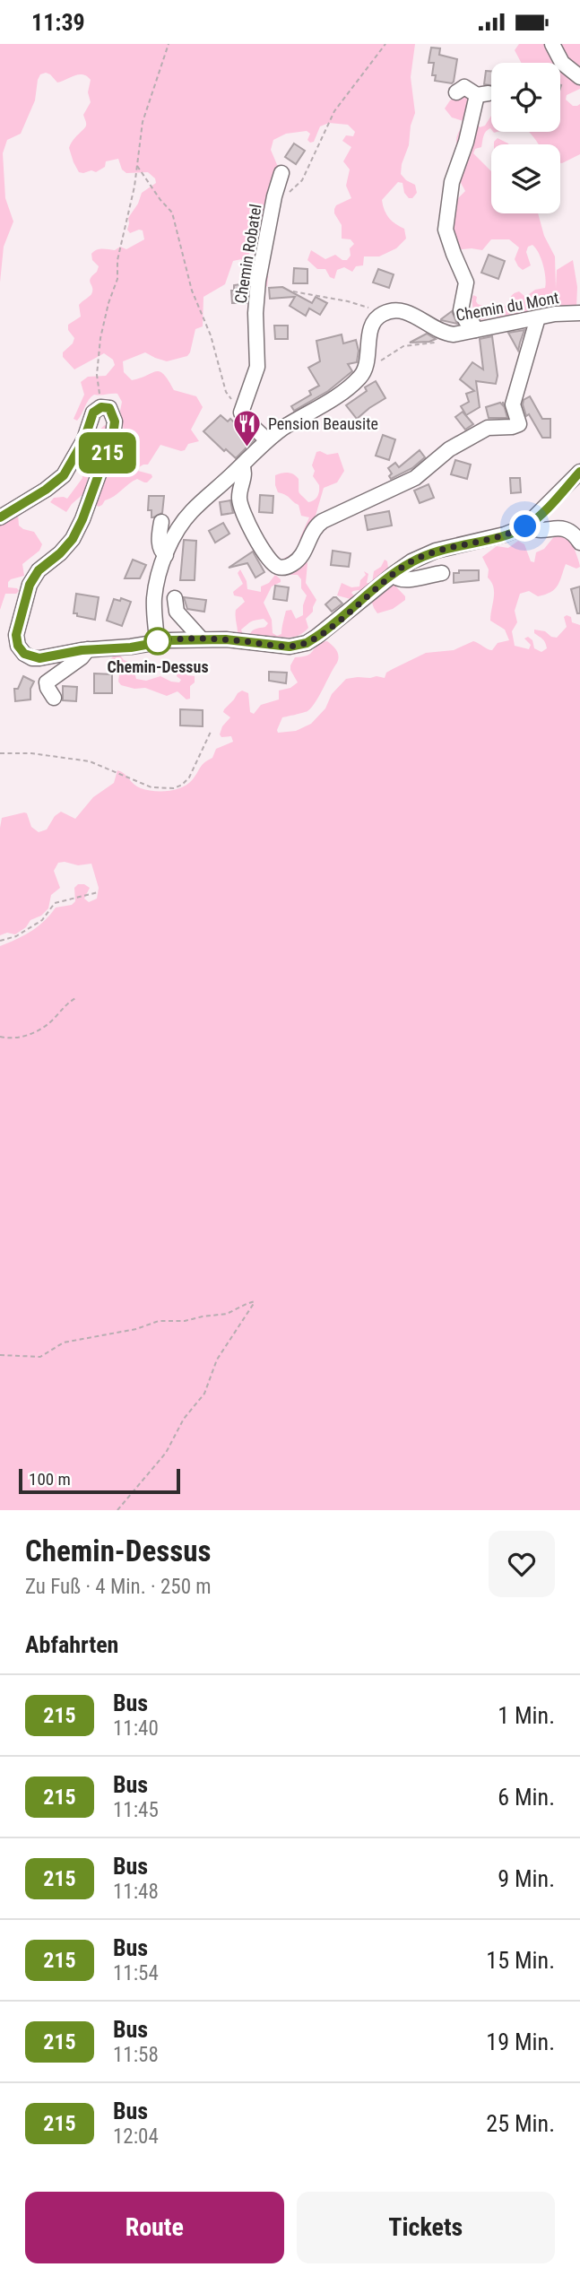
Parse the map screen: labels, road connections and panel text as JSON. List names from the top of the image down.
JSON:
{
  "streets": {
    "street": ["Chemin Robatel", "Chemin du Mont"]
  },
  "places": {
    "restaurant": ["Pension Beausite"],
    "other": ["Chemin-Dessus"]
  },
  "lines": ["bus line 215"],
  "scale_bar": "100 m",
  "page": {
    "status": "11:39",
    "on_map": "215",
    "scale": "100 m",
    "heading": [
      ["Chemin-Dessus", "Zu Fuß · 4 Min. · 250 m"],
      "Abfahrten"
    ],
    "list": [
      {
        "mark": "215",
        "name": "Bus",
        "note": "11:40",
        "value": "1 Min."
      },
      {
        "mark": "215",
        "name": "Bus",
        "note": "11:45",
        "value": "6 Min."
      },
      {
        "mark": "215",
        "name": "Bus",
        "note": "11:48",
        "value": "9 Min."
      },
      {
        "mark": "215",
        "name": "Bus",
        "note": "11:54",
        "value": "15 Min."
      },
      {
        "mark": "215",
        "name": "Bus",
        "note": "11:58",
        "value": "19 Min."
      },
      {
        "mark": "215",
        "name": "Bus",
        "note": "12:04",
        "value": "25 Min."
      }
    ],
    "buttons": ["Route", "Tickets"]
  }
}
